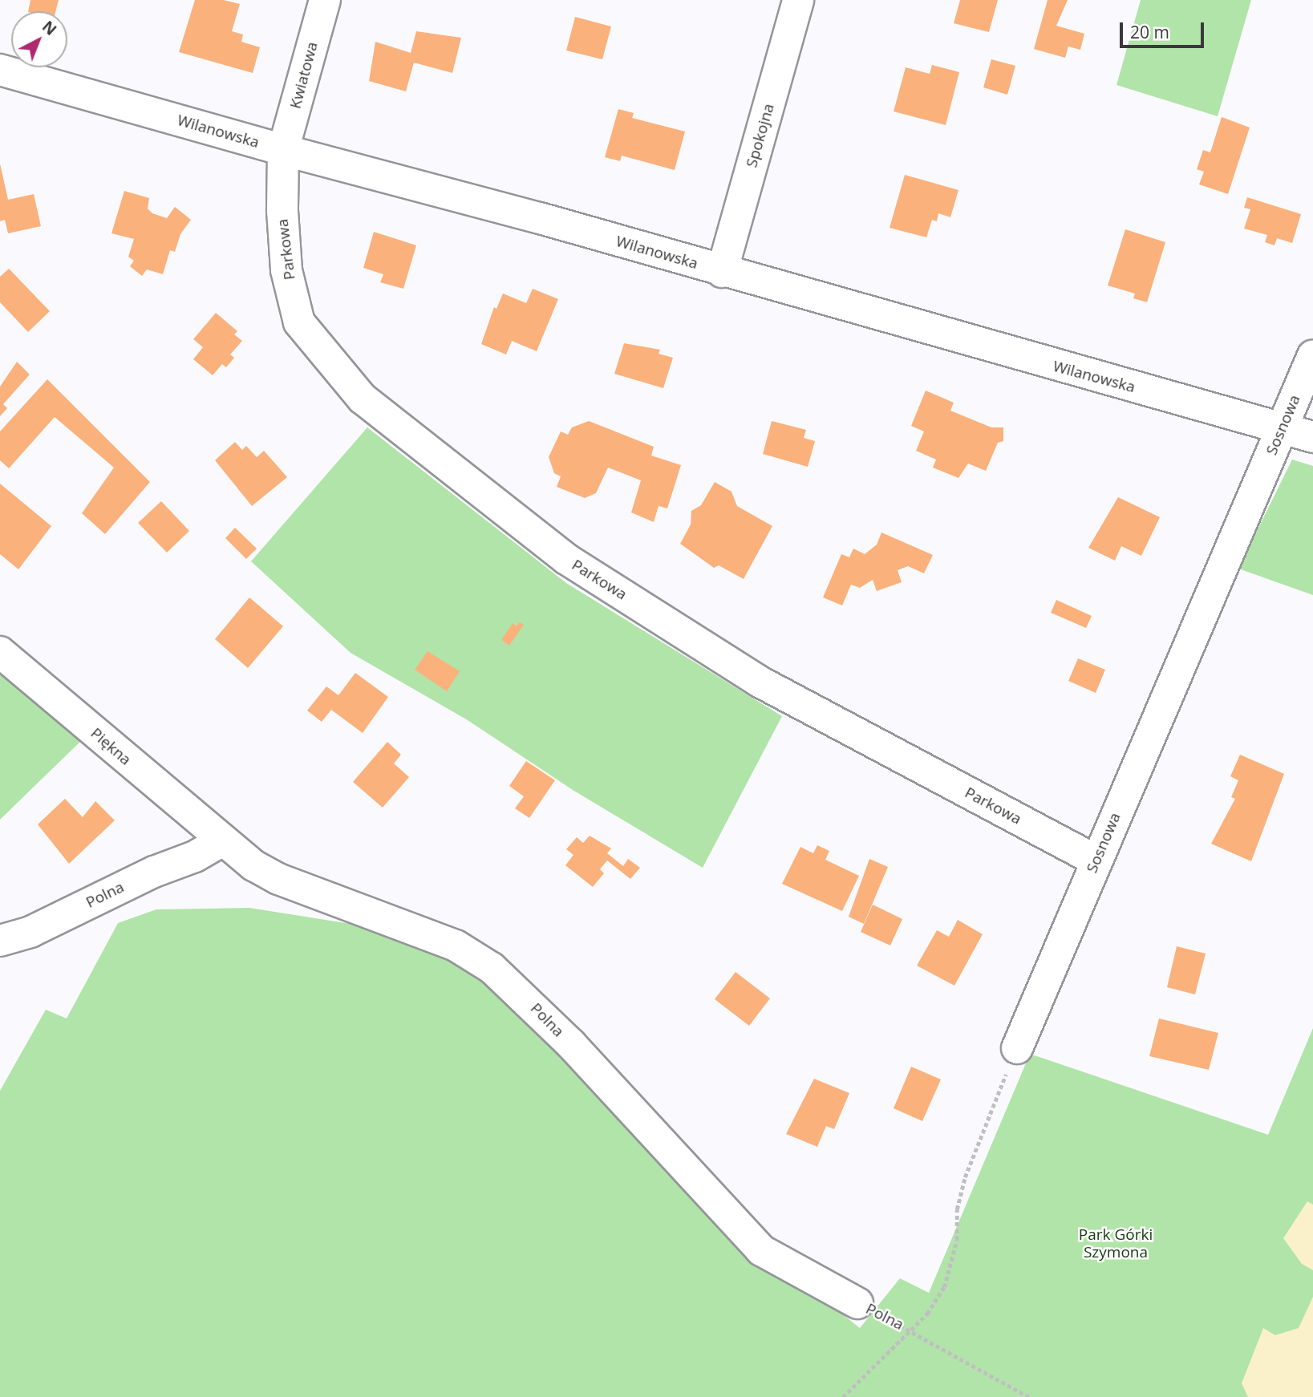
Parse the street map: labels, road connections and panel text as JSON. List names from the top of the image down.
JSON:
{
  "streets": {
    "street": [
      "Kwiatowa",
      "Wilanowska",
      "Spokojna",
      "Parkowa",
      "Sosnowa",
      "Piękna",
      "Polna"
    ]
  },
  "crossings": [
    ["Kwiatowa", "Wilanowska"],
    ["Kwiatowa", "Parkowa"],
    ["Wilanowska", "Spokojna"],
    ["Wilanowska", "Parkowa"],
    ["Wilanowska", "Sosnowa"],
    ["Parkowa", "Sosnowa"],
    ["Piękna", "Polna"]
  ],
  "parks": ["Park Górki Szymona"],
  "scale_bar": "20 m",
  "north": "top right"
}
